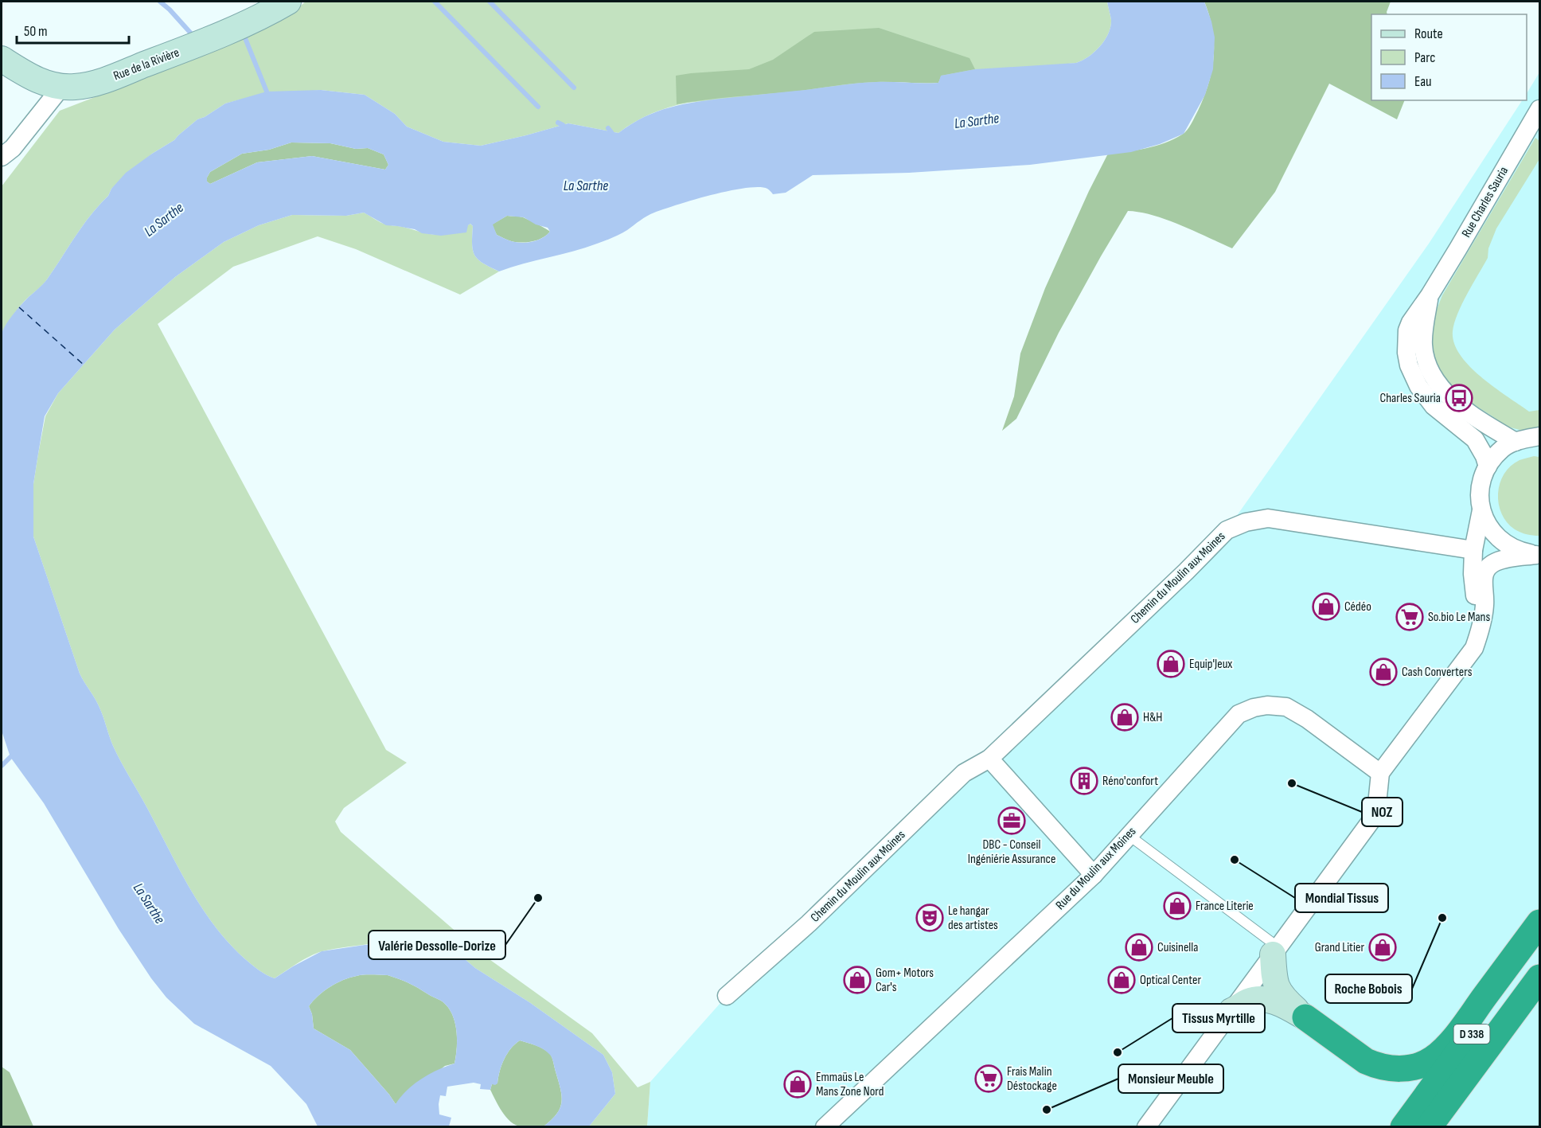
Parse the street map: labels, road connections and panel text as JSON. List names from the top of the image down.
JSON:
{
  "streets": {
    "highway": ["D 338"],
    "street": [
      "Rue de la Rivière",
      "Rue Charles Sauria",
      "Chemin du Moulin aux Moines",
      "Rue du Moulin aux Moines"
    ]
  },
  "water": ["La Sarthe"],
  "places": {
    "bus stop": ["Charles Sauria"],
    "shop": [
      "Cédéo",
      "Equip'Jeux",
      "Cash Converters",
      "H&H",
      "France Literie",
      "Cuisinella",
      "Grand Litier",
      "Gom+ Motors Car's",
      "Optical Center",
      "Emmaüs Le Mans Zone Nord"
    ],
    "supermarket": ["So.bio Le Mans", "Frais Malin Déstockage"],
    "building": ["Réno'confort"],
    "other": [
      "NOZ",
      "Mondial Tissus",
      "Valérie Dessolle-Dorize",
      "Roche Bobois",
      "Tissus Myrtille",
      "Monsieur Meuble"
    ],
    "office": ["DBC - Conseil Ingéniérie Assurance"],
    "theatre": ["Le hangar des artistes"]
  },
  "legend": ["Route", "Parc", "Eau"],
  "scale_bar": "50 m"
}
